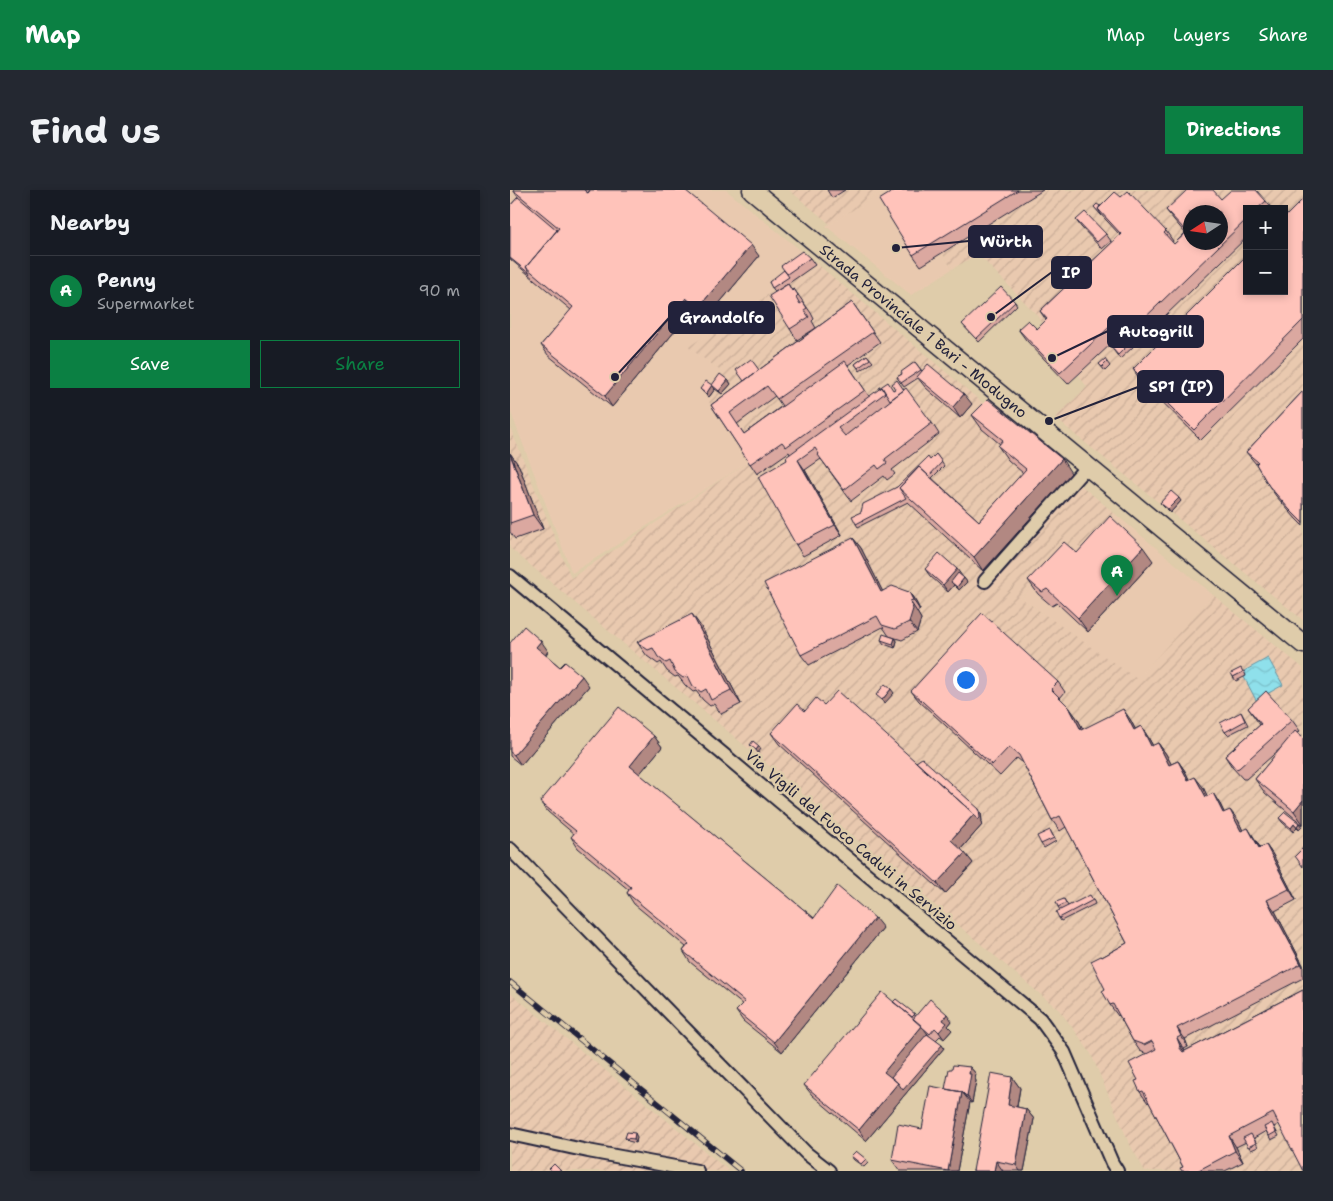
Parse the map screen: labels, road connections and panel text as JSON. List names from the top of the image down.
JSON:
{
  "streets": {
    "street": ["Strada Provinciale 1 Bari - Modugno", "Via Vigili del Fuoco Caduti in Servizio"]
  },
  "places": [
    "Würth",
    "IP",
    "Autogrill",
    "Grandolfo",
    "SP1 (IP)"
  ],
  "north": "left",
  "page": {
    "header": "Map",
    "nav": ["Map", "Layers", "Share"],
    "buttons": [
      "Directions",
      ["Save", "Share"]
    ],
    "title": "Find us",
    "heading": "Nearby",
    "map_buttons": ["+", "−"],
    "list": [
      {
        "mark": "A",
        "name": "Penny",
        "note": "Supermarket",
        "value": "90 m"
      }
    ],
    "pins": "A"
  }
}
